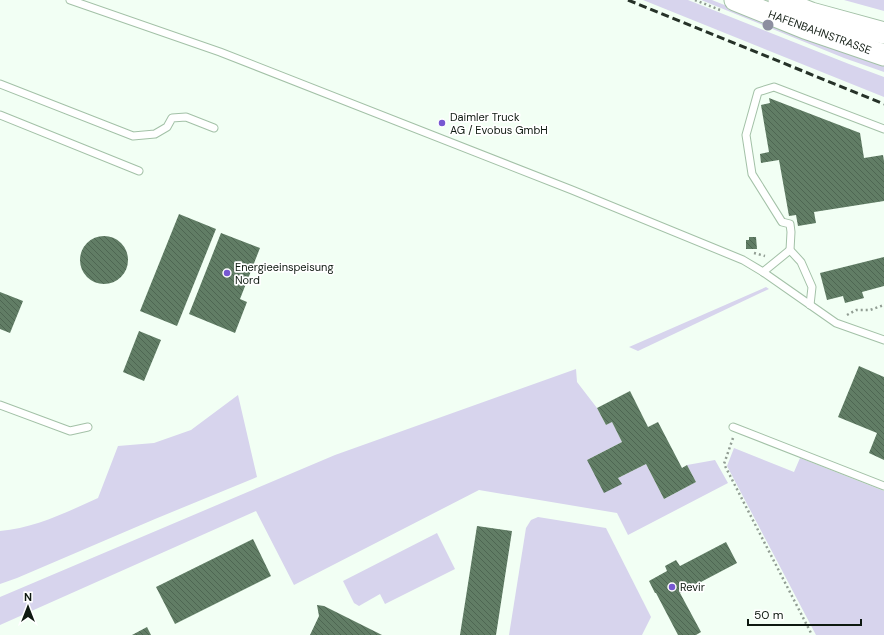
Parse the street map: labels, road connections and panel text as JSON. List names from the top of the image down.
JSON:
{
  "streets": {
    "main road": ["HAFENBAHNSTRASSE"]
  },
  "places": ["Daimler Truck AG / Evobus GmbH", "Energieeinspeisung Nord", "Revir"],
  "scale_bar": "50 m",
  "north": "top"
}
